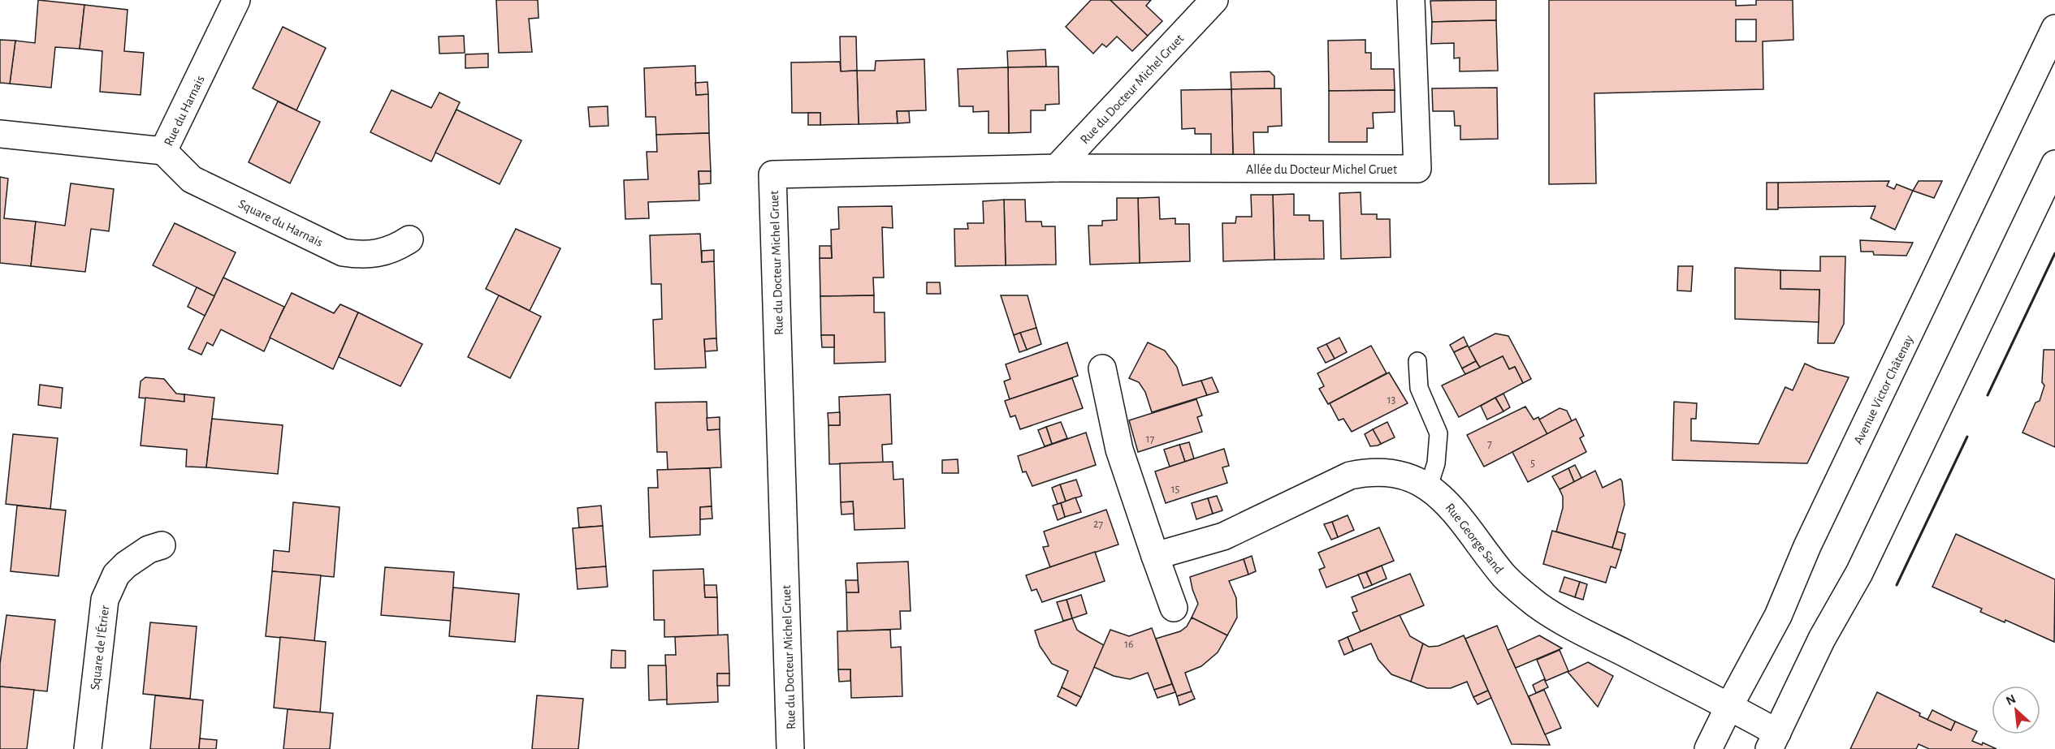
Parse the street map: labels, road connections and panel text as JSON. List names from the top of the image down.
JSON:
{
  "streets": {
    "street": [
      "Rue du Docteur Michel Gruet",
      "Rue du Harnais",
      "Allée du Docteur Michel Gruet",
      "Square du Harnais",
      "Avenue Victor Châtenay",
      "Rue George Sand",
      "Square de l'Étrier"
    ]
  },
  "crossings": [
    ["Rue du Docteur Michel Gruet", "Allée du Docteur Michel Gruet"],
    ["Rue du Harnais", "Square du Harnais"],
    ["Avenue Victor Châtenay", "Rue George Sand"]
  ],
  "house_numbers": [
    "13",
    "17",
    "7",
    "5",
    "15",
    "27",
    "16"
  ],
  "north": "top left"
}
